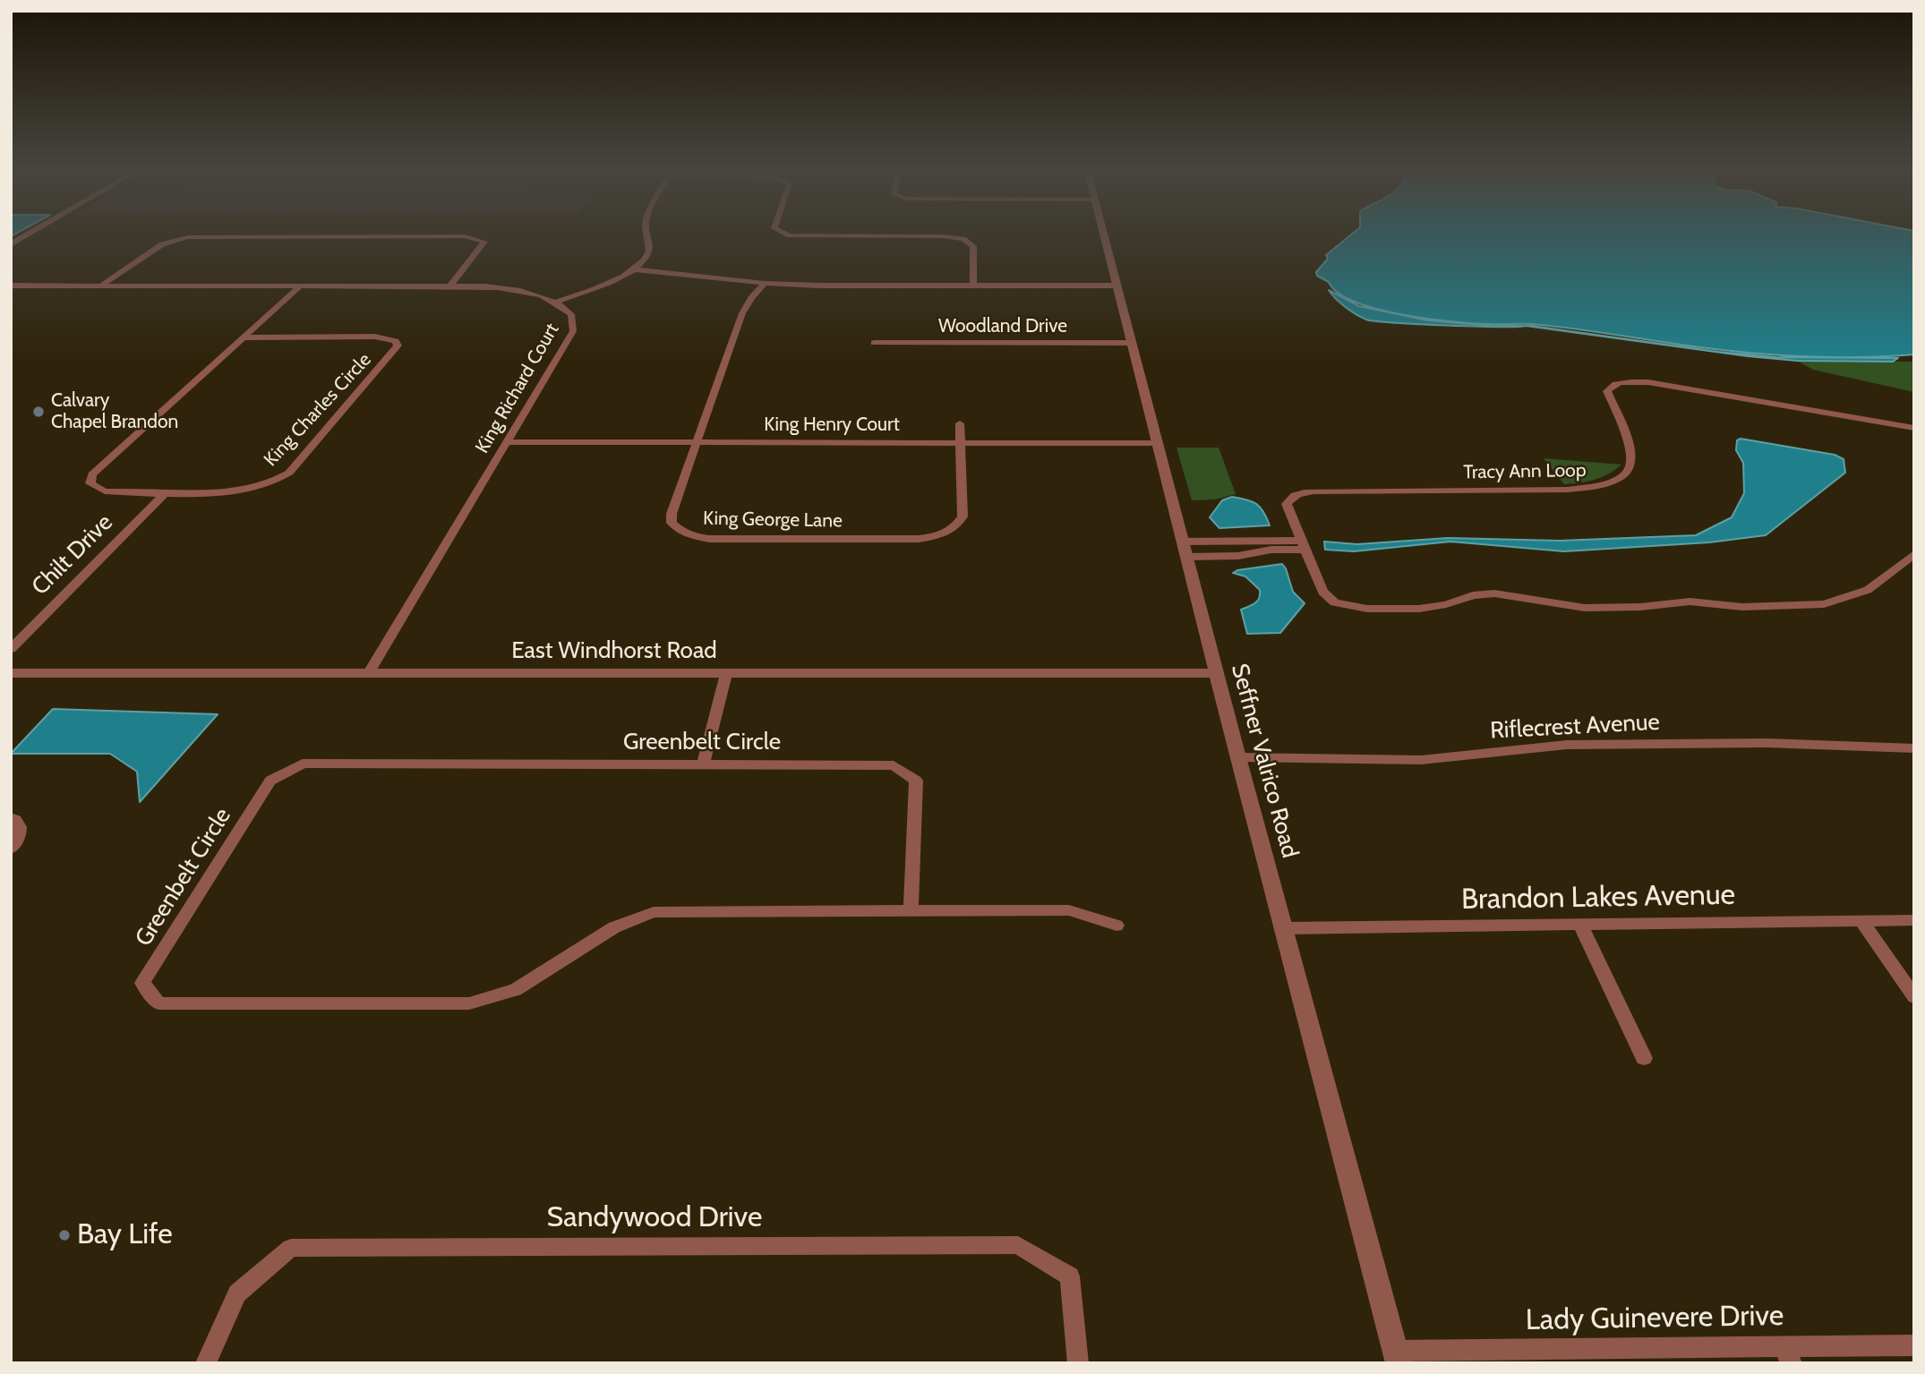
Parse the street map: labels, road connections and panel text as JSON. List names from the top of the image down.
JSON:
{
  "streets": {
    "street": [
      "Woodland Drive",
      "King Richard Court",
      "King Charles Circle",
      "King Henry Court",
      "Tracy Ann Loop",
      "King George Lane",
      "Chilt Drive",
      "East Windhorst Road",
      "Riflecrest Avenue",
      "Greenbelt Circle",
      "Seffner Valrico Road",
      "Brandon Lakes Avenue",
      "Sandywood Drive",
      "Lady Guinevere Drive"
    ]
  },
  "crossings": [
    ["Woodland Drive", "Seffner Valrico Road"],
    ["King Richard Court", "King Charles Circle"],
    ["King Richard Court", "King Henry Court"],
    ["King Richard Court", "East Windhorst Road"],
    ["King Charles Circle", "Chilt Drive"],
    ["King Henry Court", "King George Lane"],
    ["King Henry Court", "Seffner Valrico Road"],
    ["East Windhorst Road", "Seffner Valrico Road"],
    ["Riflecrest Avenue", "Seffner Valrico Road"],
    ["Seffner Valrico Road", "Brandon Lakes Avenue"],
    ["Seffner Valrico Road", "Lady Guinevere Drive"]
  ],
  "places": ["Calvary Chapel Brandon", "Bay Life"]
}
